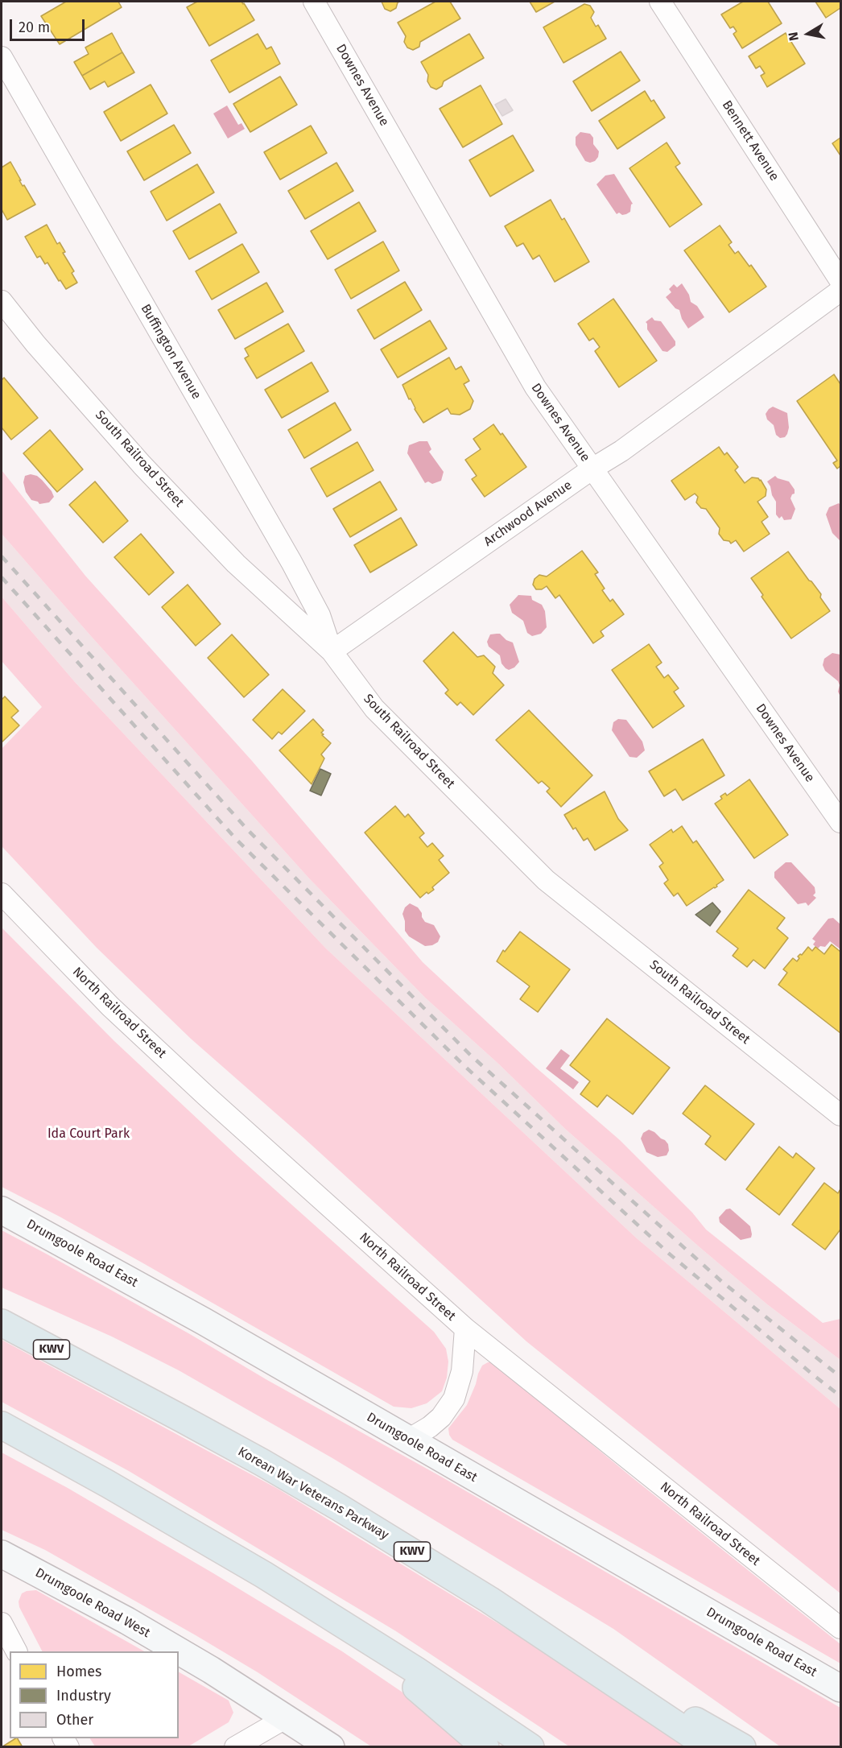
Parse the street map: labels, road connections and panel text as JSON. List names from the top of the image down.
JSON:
{
  "streets": {
    "highway": ["KWV", "Korean War Veterans Parkway"],
    "main road": ["Drumgoole Road East", "Drumgoole Road West"],
    "street": [
      "Downes Avenue",
      "Bennett Avenue",
      "Buffington Avenue",
      "South Railroad Street",
      "Archwood Avenue",
      "North Railroad Street"
    ]
  },
  "crossings": [
    ["Downes Avenue", "Archwood Avenue"],
    ["Buffington Avenue", "South Railroad Street"],
    ["Buffington Avenue", "Archwood Avenue"],
    ["South Railroad Street", "Archwood Avenue"]
  ],
  "parks": ["Ida Court Park"],
  "legend": ["Homes", "Industry", "Other"],
  "scale_bar": "20 m",
  "north": "left"
}
